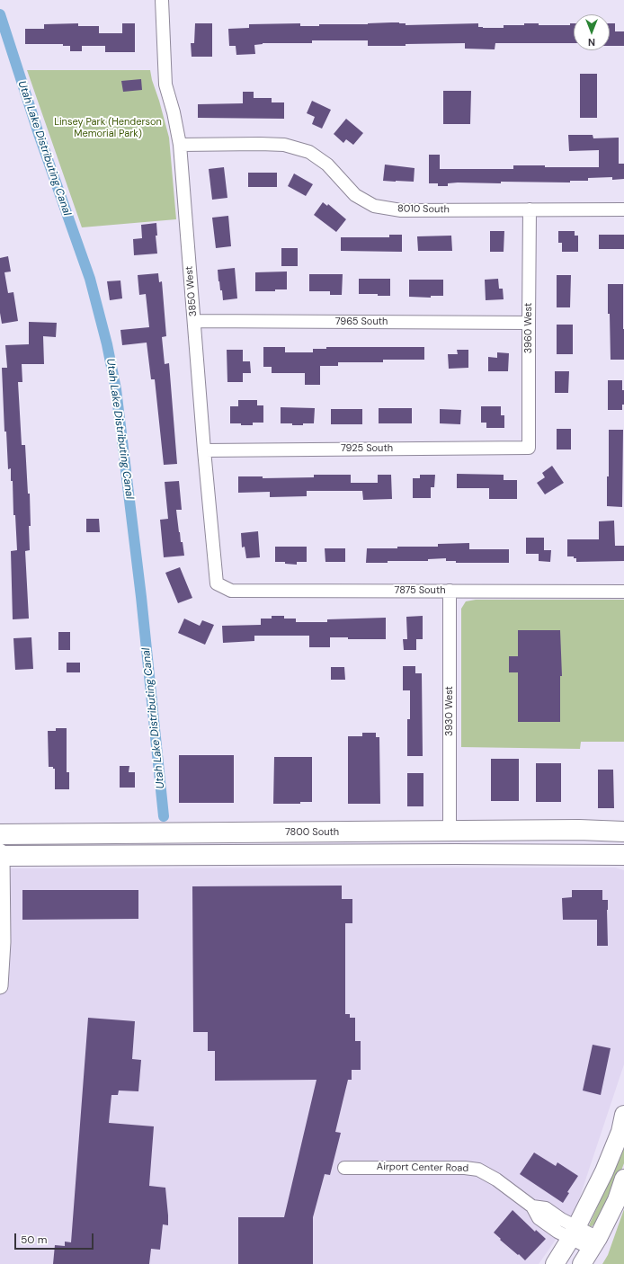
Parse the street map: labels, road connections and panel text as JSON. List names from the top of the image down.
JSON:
{
  "streets": {
    "main road": ["7800 South"],
    "street": [
      "8010 South",
      "3850 West",
      "7965 South",
      "3960 West",
      "7925 South",
      "7875 South",
      "3930 West",
      "Airport Center Road"
    ]
  },
  "crossings": [
    ["8010 South", "3850 West"],
    ["8010 South", "3960 West"],
    ["3850 West", "7965 South"],
    ["3850 West", "7925 South"],
    ["3850 West", "7875 South"],
    ["7965 South", "3960 West"],
    ["3960 West", "7925 South"],
    ["7875 South", "3930 West"],
    ["3930 West", "7800 South"]
  ],
  "water": ["Utah Lake Distributing Canal"],
  "parks": ["Linsey Park (Henderson Memorial Park)"],
  "scale_bar": "50 m",
  "north": "bottom"
}
